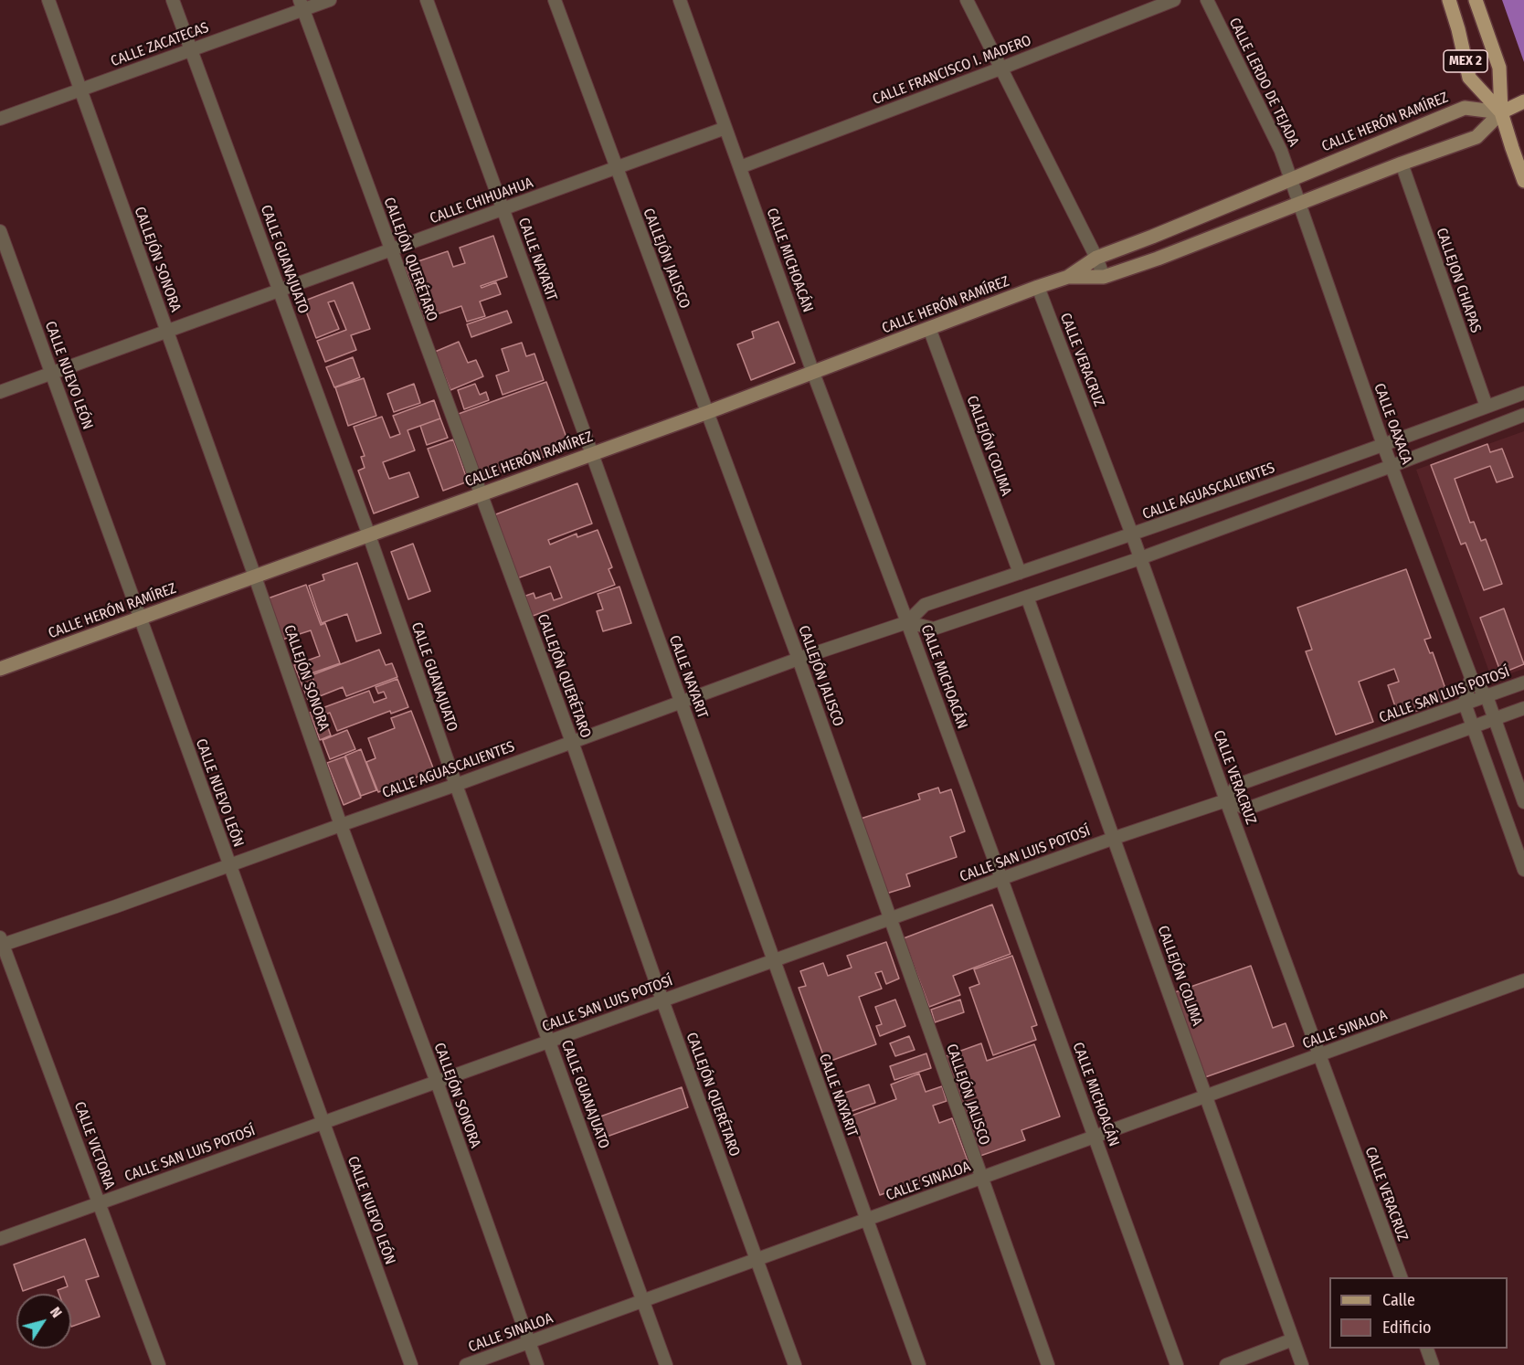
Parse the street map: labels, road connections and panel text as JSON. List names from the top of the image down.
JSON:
{
  "streets": {
    "main road": ["MEX 2"],
    "street": [
      "CALLE ZACATECAS",
      "CALLE FRANCISCO I. MADERO",
      "CALLE LERDO DE TEJADA",
      "CALLE HERÓN RAMÍREZ",
      "CALLE CHIHUAHUA",
      "CALLEJÓN JALISCO",
      "CALLEJÓN SONORA",
      "CALLE GUANAJUATO",
      "CALLEJÓN QUERÉTARO",
      "CALLE NAYARIT",
      "CALLE MICHOACÁN",
      "CALLEJON CHIAPAS",
      "CALLE VERACRUZ",
      "CALLE NUEVO LEÓN",
      "CALLE OAXACA",
      "CALLEJÓN COLIMA",
      "CALLE AGUASCALIENTES",
      "CALLE SAN LUIS POTOSÍ",
      "CALLE SINALOA",
      "CALLE VICTORIA"
    ]
  },
  "crossings": [
    ["CALLE ZACATECAS", "CALLEJÓN SONORA"],
    ["CALLE ZACATECAS", "CALLE GUANAJUATO"],
    ["CALLE ZACATECAS", "CALLEJÓN QUERÉTARO"],
    ["MEX 2", "CALLE HERÓN RAMÍREZ"],
    ["CALLE FRANCISCO I. MADERO", "CALLE MICHOACÁN"],
    ["CALLE LERDO DE TEJADA", "CALLE HERÓN RAMÍREZ"],
    ["CALLE LERDO DE TEJADA", "CALLE OAXACA"],
    ["CALLE HERÓN RAMÍREZ", "CALLEJÓN JALISCO"],
    ["CALLE HERÓN RAMÍREZ", "CALLEJÓN SONORA"],
    ["CALLE HERÓN RAMÍREZ", "CALLE GUANAJUATO"],
    ["CALLE HERÓN RAMÍREZ", "CALLEJÓN QUERÉTARO"],
    ["CALLE HERÓN RAMÍREZ", "CALLE NAYARIT"],
    ["CALLE HERÓN RAMÍREZ", "CALLE MICHOACÁN"],
    ["CALLE HERÓN RAMÍREZ", "CALLEJON CHIAPAS"],
    ["CALLE HERÓN RAMÍREZ", "CALLE VERACRUZ"],
    ["CALLE HERÓN RAMÍREZ", "CALLE NUEVO LEÓN"],
    ["CALLE HERÓN RAMÍREZ", "CALLE OAXACA"],
    ["CALLE HERÓN RAMÍREZ", "CALLEJÓN COLIMA"],
    ["CALLE CHIHUAHUA", "CALLEJÓN JALISCO"],
    ["CALLE CHIHUAHUA", "CALLEJÓN SONORA"],
    ["CALLE CHIHUAHUA", "CALLE GUANAJUATO"],
    ["CALLE CHIHUAHUA", "CALLEJÓN QUERÉTARO"],
    ["CALLE CHIHUAHUA", "CALLE NAYARIT"],
    ["CALLE CHIHUAHUA", "CALLE MICHOACÁN"],
    ["CALLE CHIHUAHUA", "CALLE NUEVO LEÓN"],
    ["CALLEJÓN JALISCO", "CALLE AGUASCALIENTES"],
    ["CALLEJÓN JALISCO", "CALLE SAN LUIS POTOSÍ"],
    ["CALLEJÓN JALISCO", "CALLE SINALOA"],
    ["CALLEJÓN SONORA", "CALLE AGUASCALIENTES"],
    ["CALLEJÓN SONORA", "CALLE SAN LUIS POTOSÍ"],
    ["CALLEJÓN SONORA", "CALLE SINALOA"],
    ["CALLE GUANAJUATO", "CALLE AGUASCALIENTES"],
    ["CALLE GUANAJUATO", "CALLE SAN LUIS POTOSÍ"],
    ["CALLE GUANAJUATO", "CALLE SINALOA"],
    ["CALLEJÓN QUERÉTARO", "CALLE AGUASCALIENTES"],
    ["CALLEJÓN QUERÉTARO", "CALLE SAN LUIS POTOSÍ"],
    ["CALLEJÓN QUERÉTARO", "CALLE SINALOA"],
    ["CALLE NAYARIT", "CALLE AGUASCALIENTES"],
    ["CALLE NAYARIT", "CALLE SAN LUIS POTOSÍ"],
    ["CALLE NAYARIT", "CALLE SINALOA"],
    ["CALLE MICHOACÁN", "CALLE AGUASCALIENTES"],
    ["CALLE MICHOACÁN", "CALLE SAN LUIS POTOSÍ"],
    ["CALLE MICHOACÁN", "CALLE SINALOA"],
    ["CALLEJON CHIAPAS", "CALLE AGUASCALIENTES"],
    ["CALLE VERACRUZ", "CALLE AGUASCALIENTES"],
    ["CALLE VERACRUZ", "CALLE SAN LUIS POTOSÍ"],
    ["CALLE VERACRUZ", "CALLE SINALOA"],
    ["CALLE NUEVO LEÓN", "CALLE AGUASCALIENTES"],
    ["CALLE NUEVO LEÓN", "CALLE SAN LUIS POTOSÍ"],
    ["CALLE OAXACA", "CALLE AGUASCALIENTES"],
    ["CALLE OAXACA", "CALLE SAN LUIS POTOSÍ"],
    ["CALLEJÓN COLIMA", "CALLE AGUASCALIENTES"],
    ["CALLEJÓN COLIMA", "CALLE SAN LUIS POTOSÍ"],
    ["CALLEJÓN COLIMA", "CALLE SINALOA"],
    ["CALLE AGUASCALIENTES", "CALLE VICTORIA"],
    ["CALLE SAN LUIS POTOSÍ", "CALLE VICTORIA"]
  ],
  "legend": ["Calle", "Edificio"],
  "north": "top right"
}
